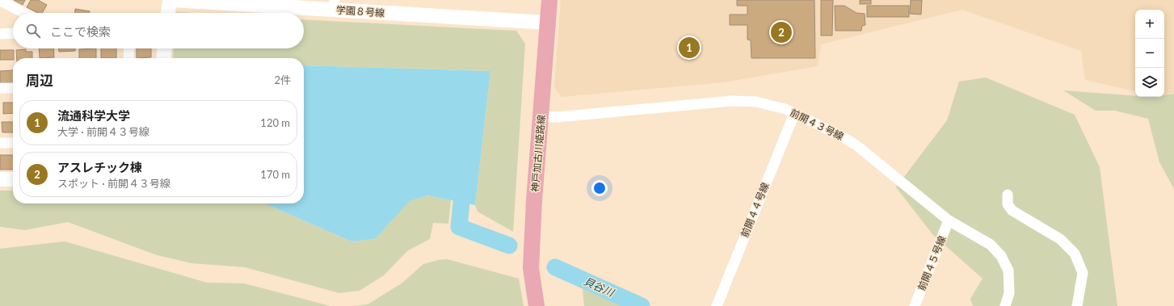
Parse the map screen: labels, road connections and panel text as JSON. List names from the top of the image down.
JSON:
{
  "streets": {
    "main road": ["神戸加古川姫路線"],
    "street": [
      "学園８号線",
      "前開４３号線",
      "前開４４号線",
      "前開４５号線"
    ]
  },
  "crossings": [
    ["学園８号線", "神戸加古川姫路線"],
    ["前開４３号線", "神戸加古川姫路線"],
    ["前開４３号線", "前開４４号線"],
    ["前開４３号線", "前開４５号線"]
  ],
  "water": ["貝谷川"],
  "page": {
    "map_buttons": ["+", "−"],
    "search": "ここで検索",
    "pins": ["2", "1"],
    "heading": ["周辺", "2件"],
    "list": [
      {
        "mark": "1",
        "name": "流通科学大学",
        "note": "大学 · 前開４３号線",
        "value": "120 m"
      },
      {
        "mark": "2",
        "name": "アスレチック棟",
        "note": "スポット · 前開４３号線",
        "value": "170 m"
      }
    ]
  }
}
